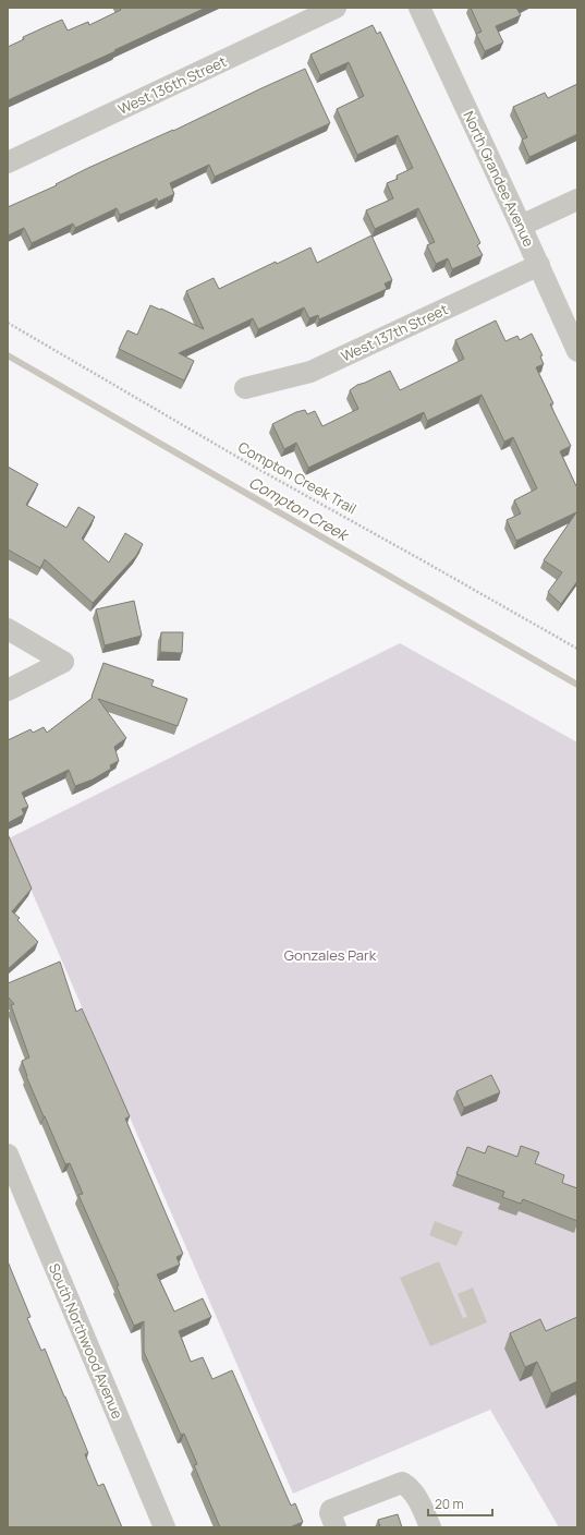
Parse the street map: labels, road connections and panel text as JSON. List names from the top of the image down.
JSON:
{
  "streets": {
    "street": [
      "West 136th Street",
      "North Grandee Avenue",
      "West 137th Street",
      "South Northwood Avenue"
    ],
    "path": ["Compton Creek Trail"]
  },
  "crossings": [
    ["North Grandee Avenue", "West 137th Street"]
  ],
  "water": ["Compton Creek"],
  "parks": ["Gonzales Park"],
  "scale_bar": "20 m"
}
